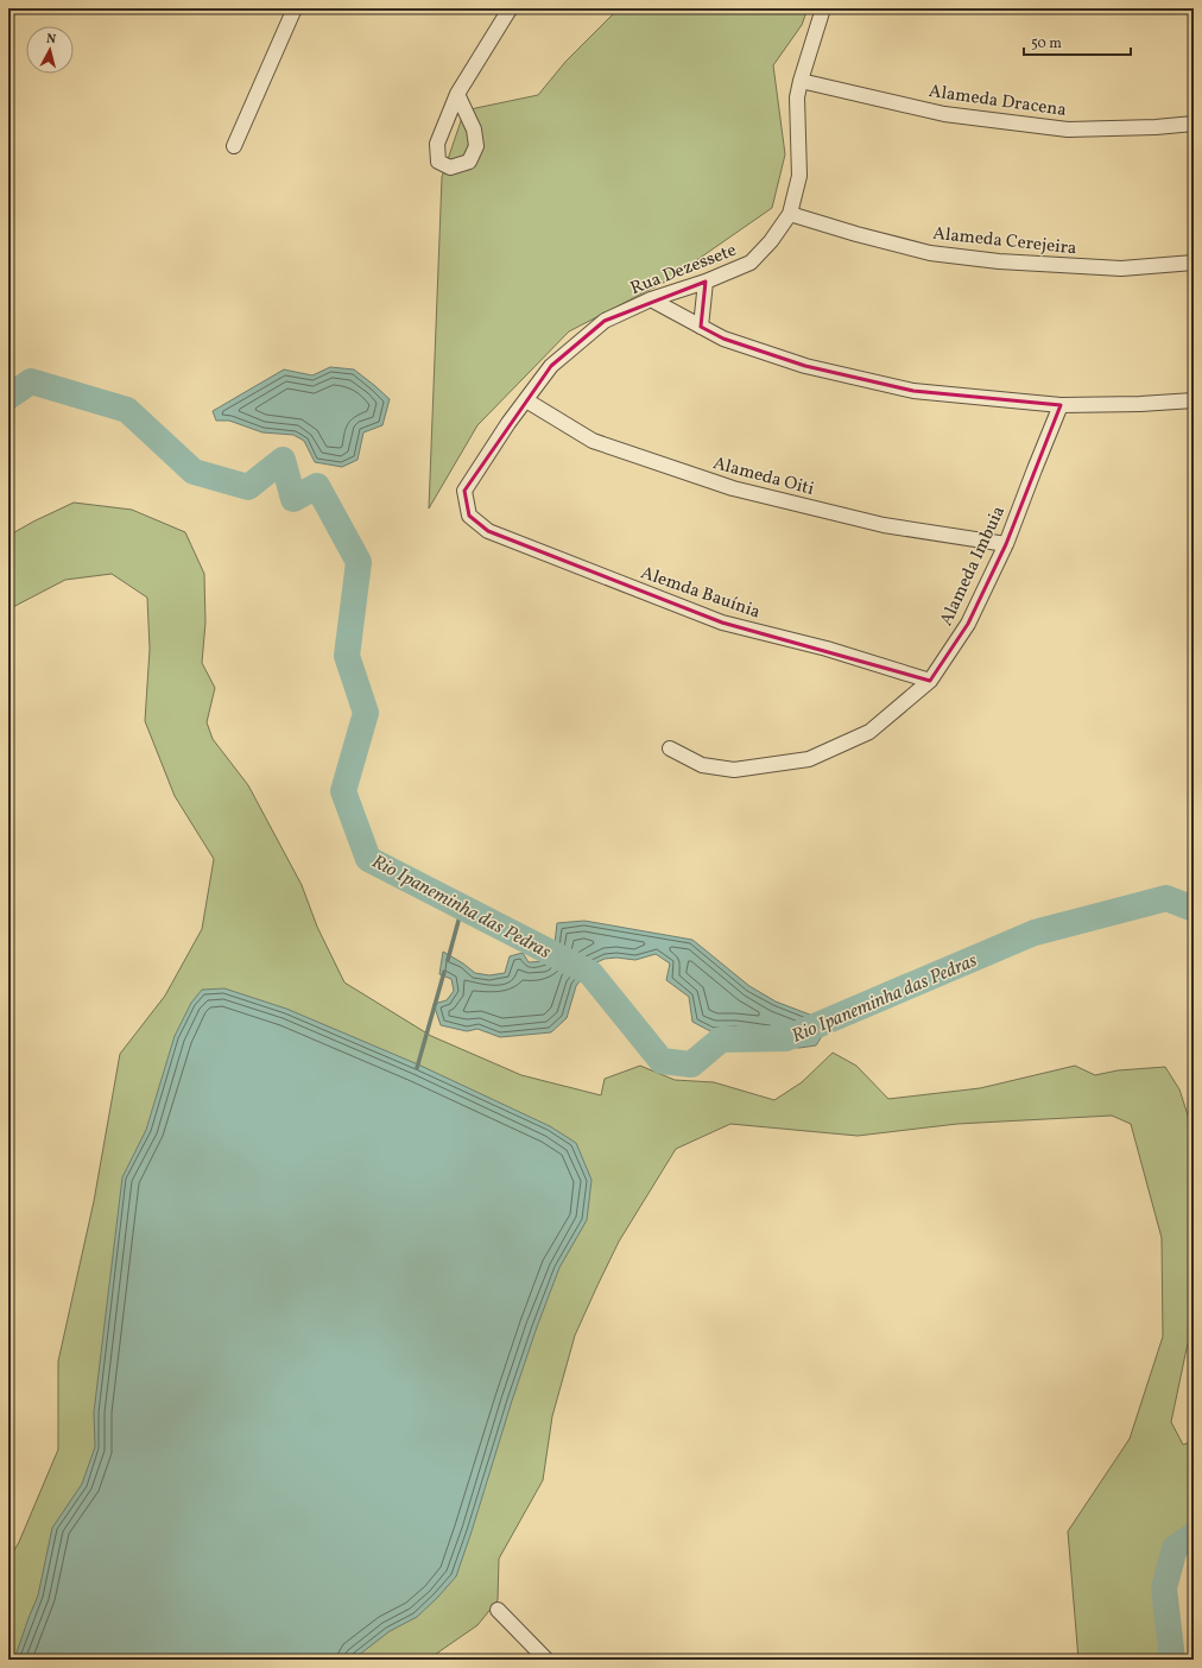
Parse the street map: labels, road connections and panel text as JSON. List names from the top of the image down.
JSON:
{
  "streets": {
    "street": [
      "Alameda Dracena",
      "Alameda Cerejeira",
      "Rua Dezessete",
      "Alameda Oiti",
      "Alameda Imbuia",
      "Alemda Bauínia"
    ]
  },
  "crossings": [
    ["Alameda Dracena", "Rua Dezessete"],
    ["Alameda Cerejeira", "Rua Dezessete"],
    ["Rua Dezessete", "Alameda Oiti"],
    ["Rua Dezessete", "Alemda Bauínia"],
    ["Alameda Oiti", "Alameda Imbuia"],
    ["Alameda Imbuia", "Alemda Bauínia"]
  ],
  "water": ["Rio Ipaneminha das Pedras"],
  "scale_bar": "50 m",
  "north": "top"
}
